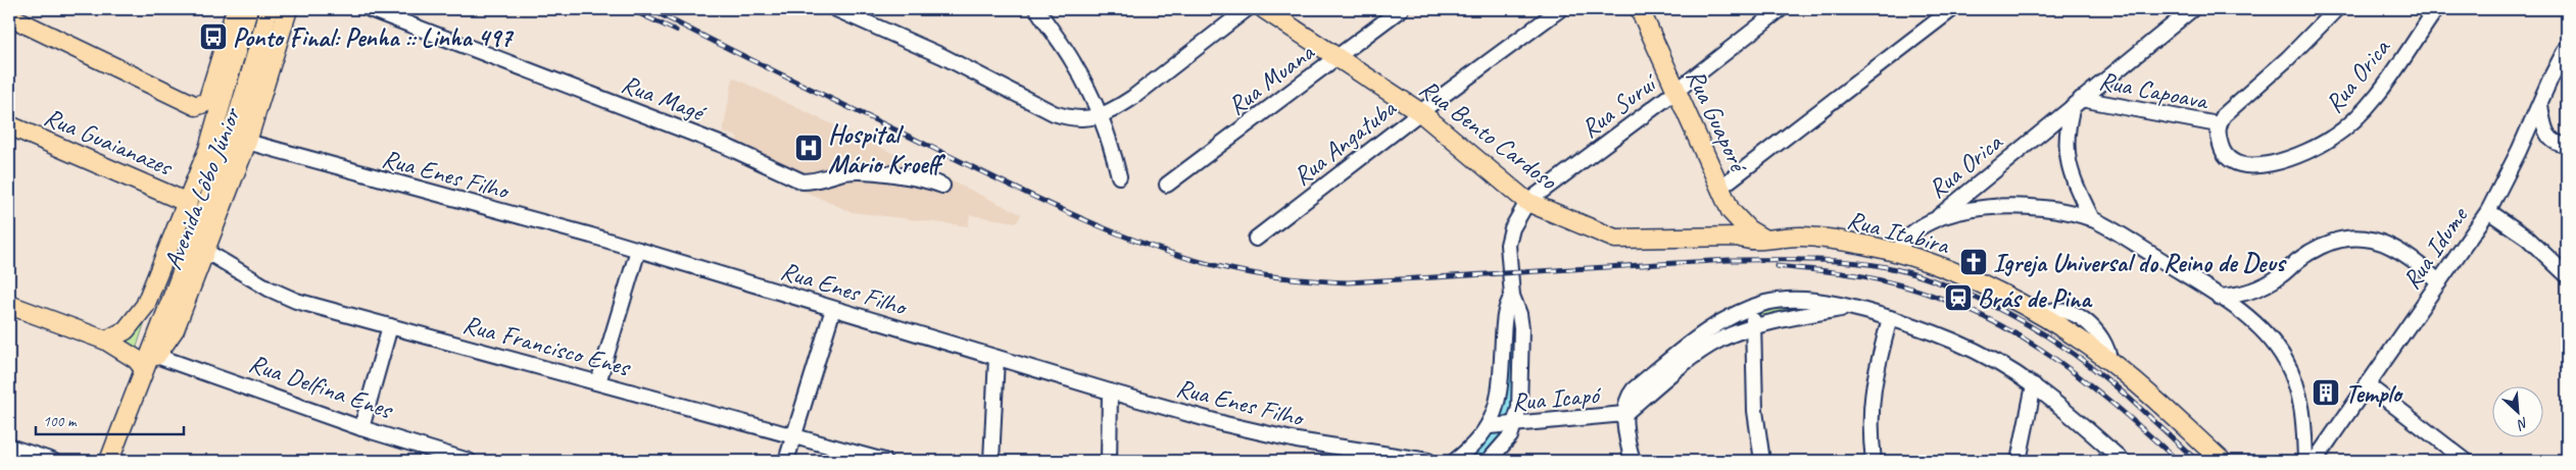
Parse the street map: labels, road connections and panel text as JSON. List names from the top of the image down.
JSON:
{
  "streets": {
    "main road": [
      "Rua Guaporé",
      "Rua Bento Cardoso",
      "Rua Guaianazes",
      "Avenida Lôbo Júnior",
      "Rua Itabira"
    ],
    "street": [
      "Rua Orica",
      "Rua Muana",
      "Rua Capoava",
      "Rua Magé",
      "Rua Suruí",
      "Rua Angatuba",
      "Rua Enes Filho",
      "Rua Idume",
      "Rua Francisco Enes",
      "Rua Delfina Enes",
      "Rua Icapó"
    ]
  },
  "crossings": [
    ["Rua Orica", "Rua Capoava"],
    ["Rua Muana", "Rua Bento Cardoso"],
    ["Rua Suruí", "Rua Guaporé"],
    ["Rua Suruí", "Rua Bento Cardoso"],
    ["Rua Guaporé", "Rua Bento Cardoso"],
    ["Rua Guaporé", "Rua Itabira"],
    ["Rua Bento Cardoso", "Rua Angatuba"],
    ["Rua Bento Cardoso", "Rua Itabira"],
    ["Rua Enes Filho", "Avenida Lôbo Júnior"],
    ["Avenida Lôbo Júnior", "Rua Francisco Enes"],
    ["Avenida Lôbo Júnior", "Rua Delfina Enes"]
  ],
  "places": {
    "bus stop": ["Ponto Final: Penha :: Linha 497"],
    "hospital": ["Hospital Mário Kroeff"],
    "church": ["Igreja Universal do Reino de Deus"],
    "station": ["Brás de Pina"],
    "building": ["Templo"]
  },
  "scale_bar": "100 m",
  "north": "bottom right"
}
